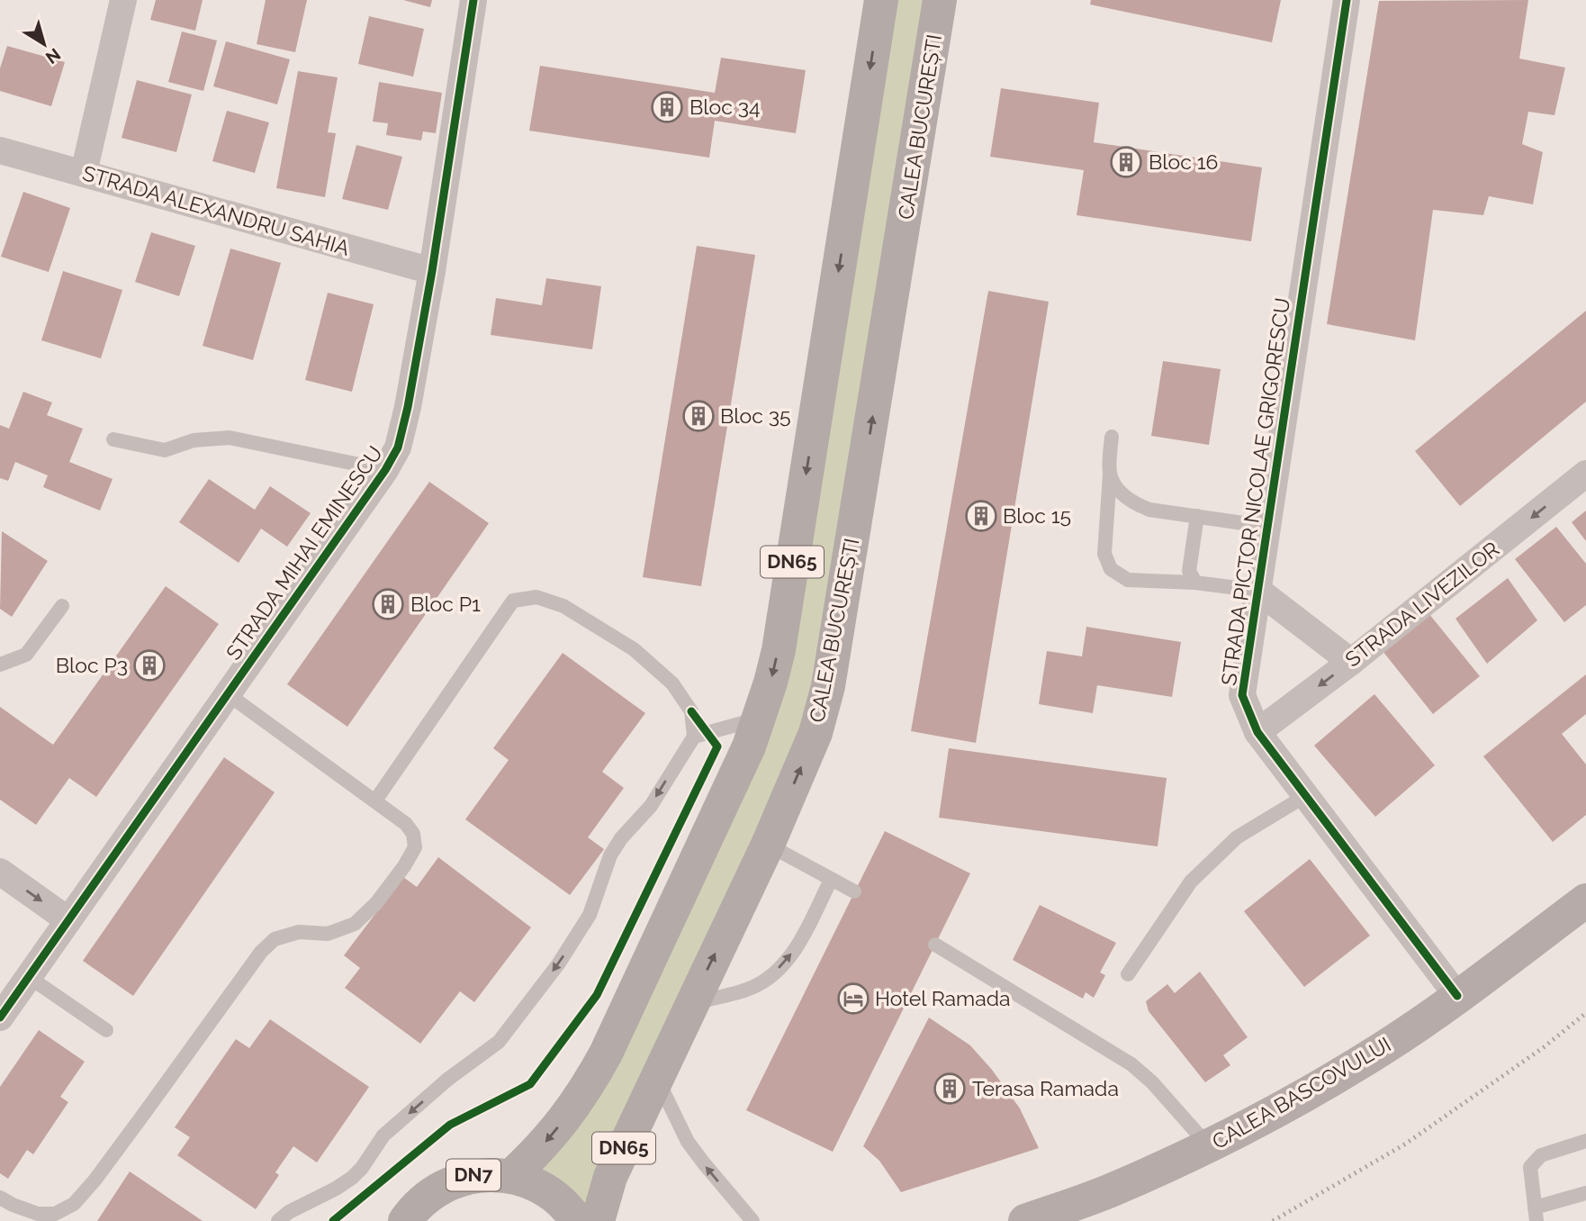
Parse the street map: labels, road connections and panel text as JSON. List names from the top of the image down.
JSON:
{
  "streets": {
    "main road": ["CALEA BUCUREȘTI", "DN65", "DN7"],
    "street": [
      "STRADA ALEXANDRU SAHIA",
      "STRADA PICTOR NICOLAE GRIGORESCU",
      "STRADA MIHAI EMINESCU",
      "STRADA LIVEZILOR",
      "CALEA BASCOVULUI"
    ]
  },
  "crossings": [
    ["STRADA ALEXANDRU SAHIA", "STRADA MIHAI EMINESCU"],
    ["STRADA PICTOR NICOLAE GRIGORESCU", "STRADA LIVEZILOR"],
    ["STRADA PICTOR NICOLAE GRIGORESCU", "CALEA BASCOVULUI"],
    ["DN65", "DN7"]
  ],
  "one_way": ["STRADA LIVEZILOR"],
  "places": {
    "building": [
      "Bloc 34",
      "Bloc 16",
      "Bloc 35",
      "Bloc 15",
      "Bloc P1",
      "Bloc P3",
      "Terasa Ramada"
    ],
    "hotel": ["Hotel Ramada"]
  },
  "north": "bottom right"
}
